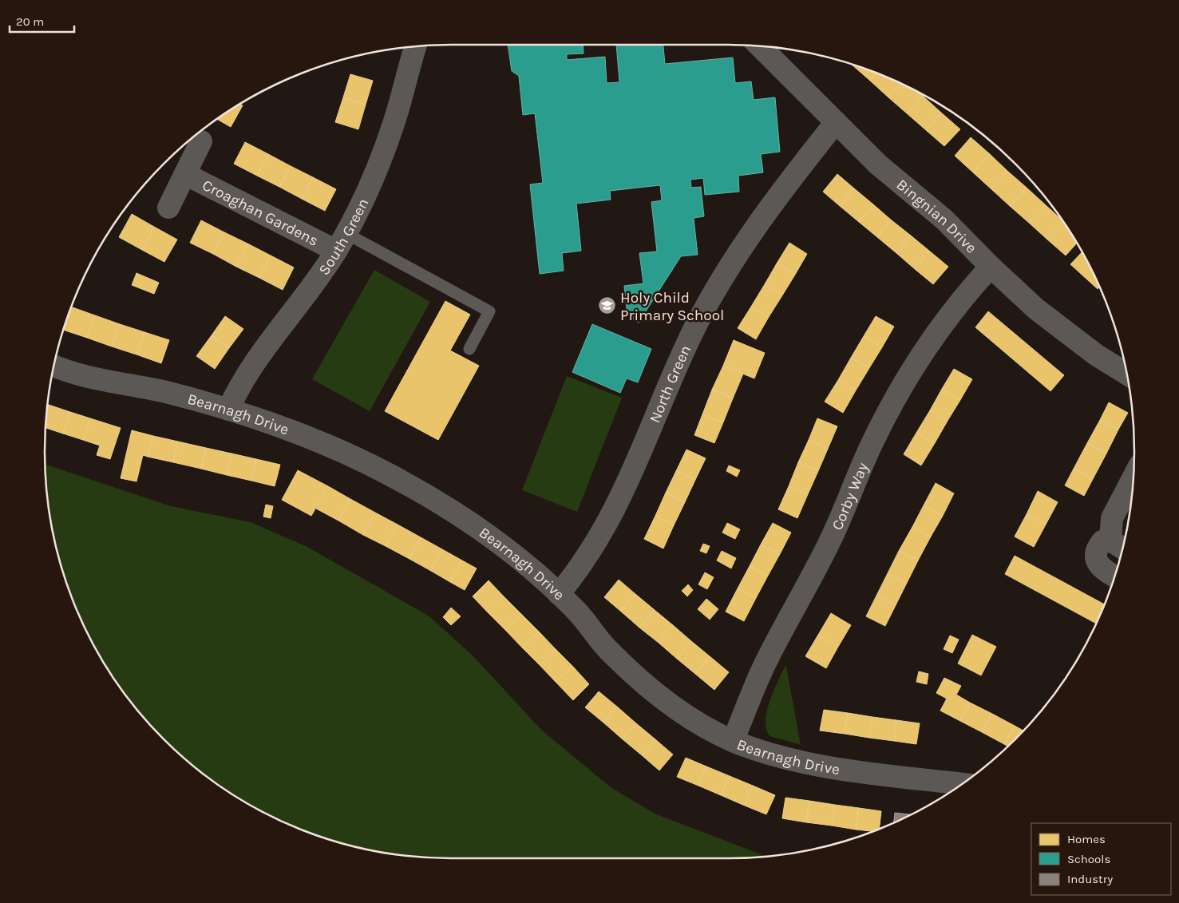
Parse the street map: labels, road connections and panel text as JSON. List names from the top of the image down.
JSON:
{
  "streets": {
    "street": [
      "Croaghan Gardens",
      "Bingnian Drive",
      "South Green",
      "North Green",
      "Bearnagh Drive",
      "Corby Way"
    ]
  },
  "crossings": [
    ["Croaghan Gardens", "South Green"],
    ["Bingnian Drive", "North Green"],
    ["Bingnian Drive", "Corby Way"],
    ["South Green", "Bearnagh Drive"],
    ["North Green", "Bearnagh Drive"],
    ["Bearnagh Drive", "Corby Way"]
  ],
  "places": {
    "school or university": ["Holy Child Primary School"]
  },
  "legend": ["Homes", "Schools", "Industry"],
  "scale_bar": "20 m"
}
